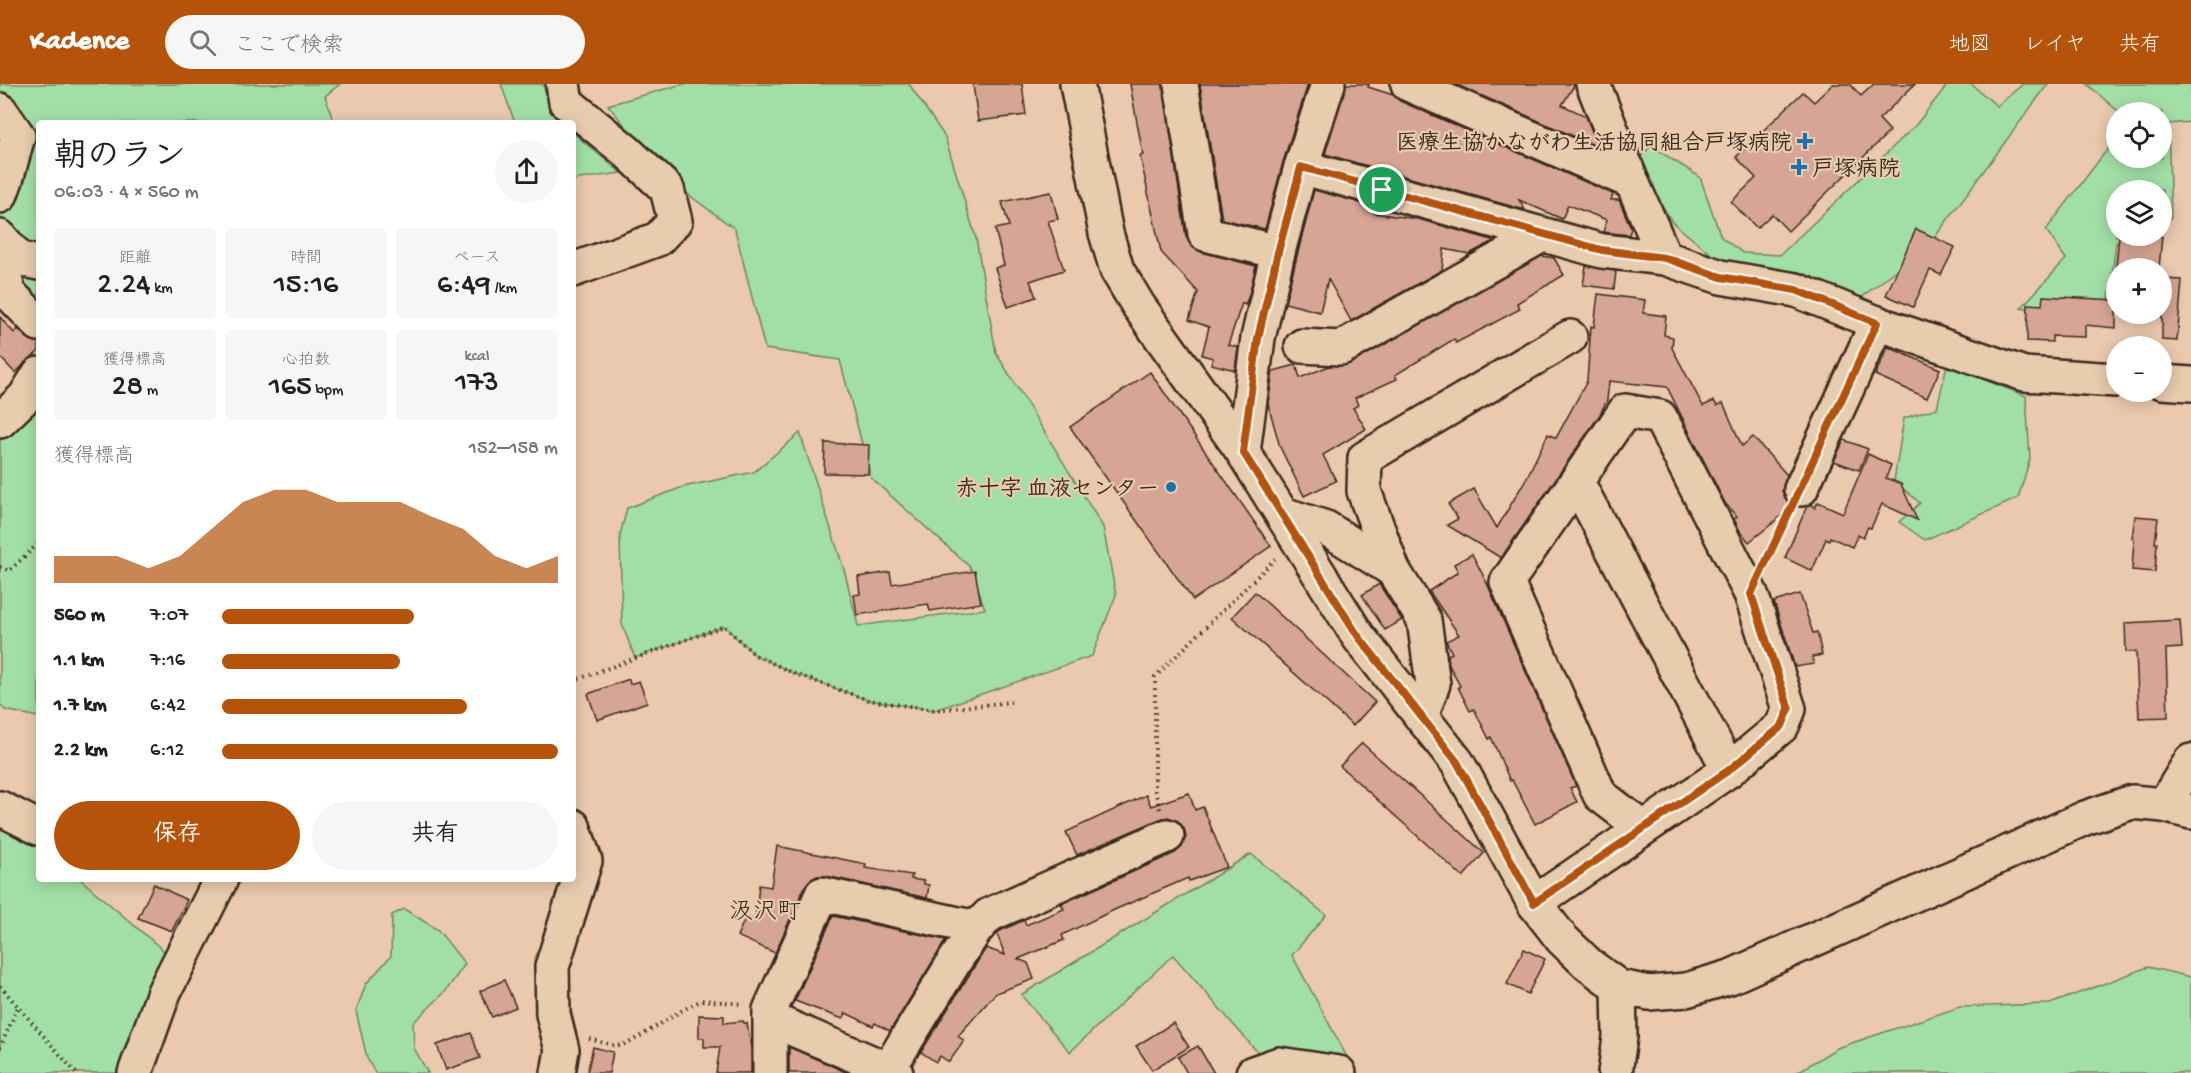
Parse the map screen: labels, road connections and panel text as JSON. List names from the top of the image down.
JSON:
{
  "districts": ["汲沢町"],
  "places": {
    "health": ["医療生協かながわ生活協同組合戸塚病院", "戸塚病院"],
    "other": ["赤十字 血液センター"]
  },
  "page": {
    "header": "Kadence",
    "search": "ここで検索",
    "nav": ["地図", "レイヤ", "共有"],
    "map_buttons": ["+", "−"],
    "heading": ["朝のラン", "06:03 · 4 × 560 m"],
    "stats": [
      ["距離", "2.24 km"],
      ["時間", "15:16"],
      ["ペース", "6:49 /km"],
      ["獲得標高", "28 m"],
      ["心拍数", "165 bpm"],
      ["kcal", "173"]
    ],
    "chart": ["獲得標高", "152–158 m"],
    "list": [
      {
        "name": "560 m",
        "note": "7:07"
      },
      {
        "name": "1.1 km",
        "note": "7:16"
      },
      {
        "name": "1.7 km",
        "note": "6:42"
      },
      {
        "name": "2.2 km",
        "note": "6:12"
      }
    ],
    "buttons": ["保存", "共有"]
  }
}
